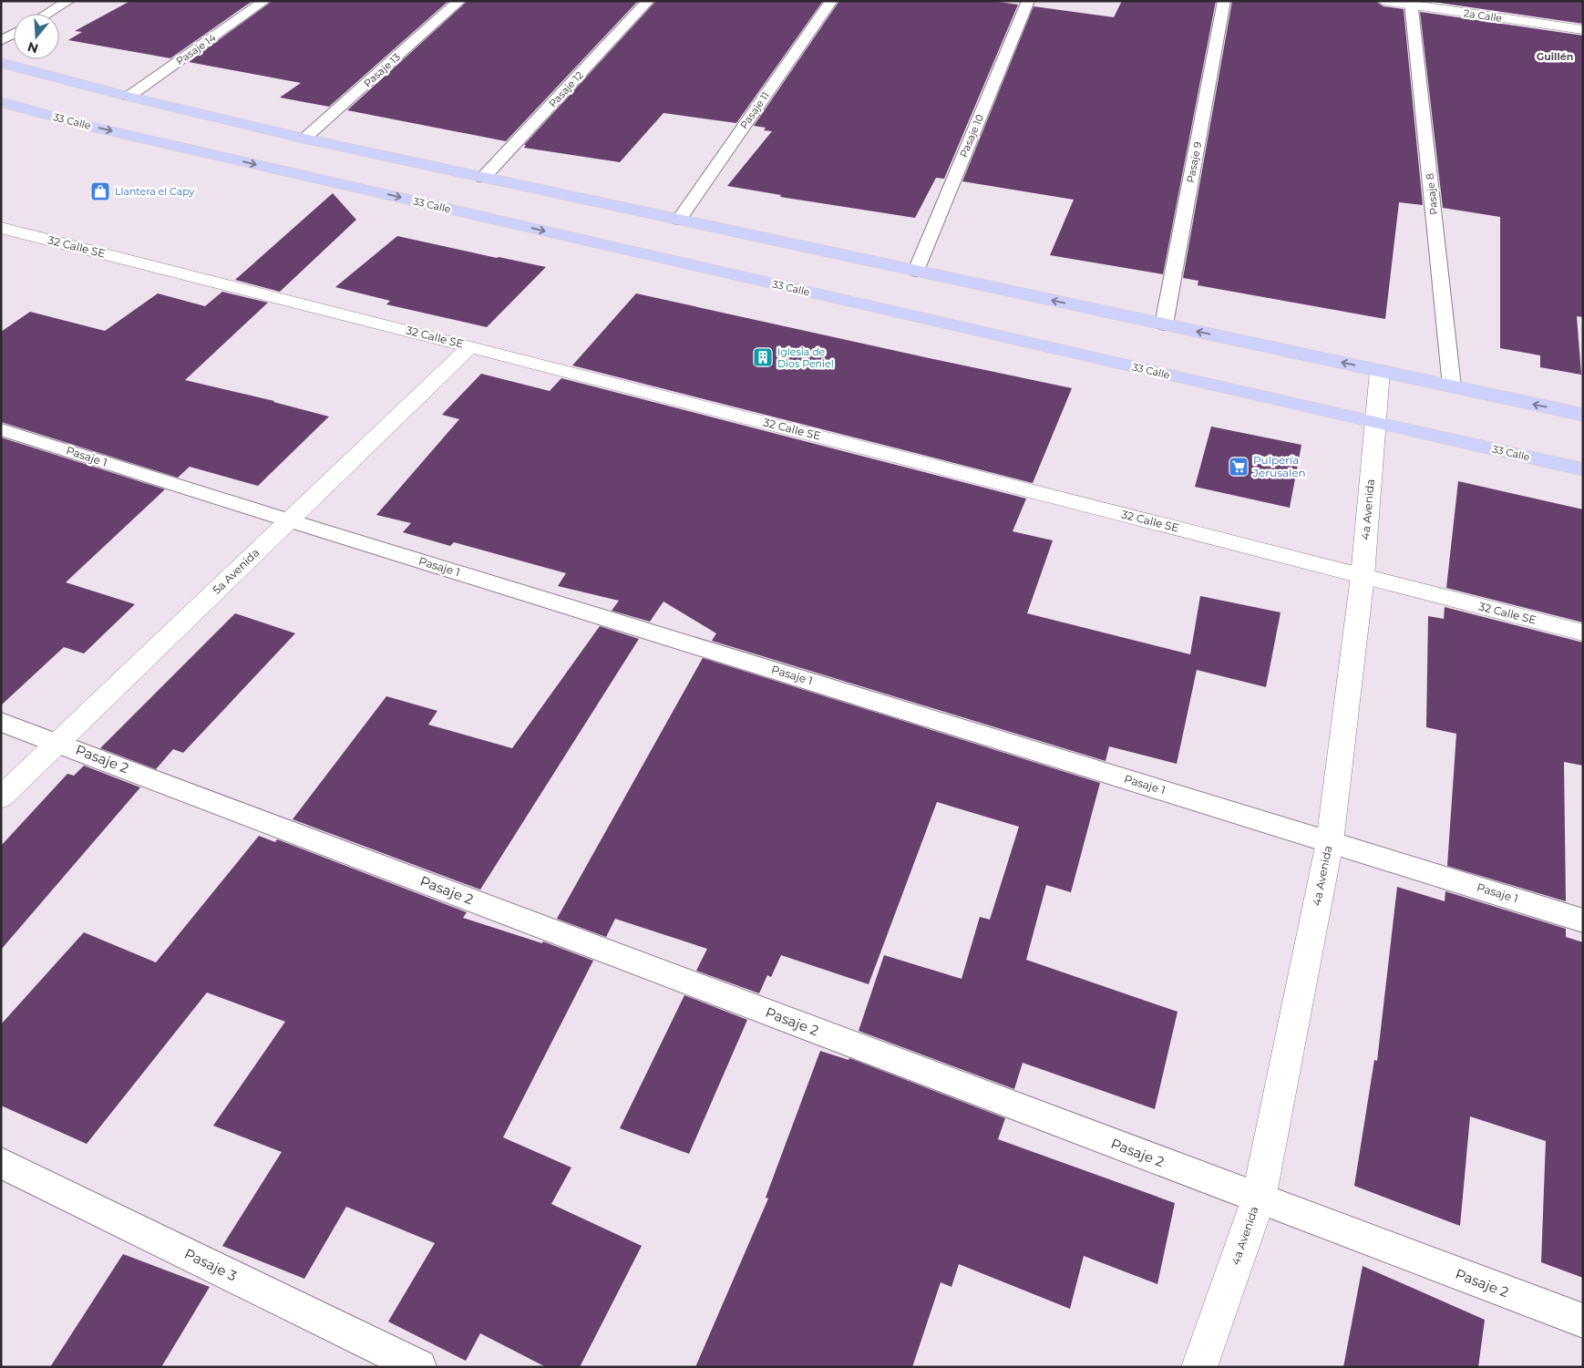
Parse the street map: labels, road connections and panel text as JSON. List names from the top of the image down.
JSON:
{
  "streets": {
    "main road": ["33 Calle"],
    "street": [
      "2a Calle",
      "32 Calle SE",
      "4a Avenida",
      "5a Avenida"
    ],
    "lane": [
      "Pasaje 14",
      "Pasaje 13",
      "Pasaje 12",
      "Pasaje 11",
      "Pasaje 10",
      "Pasaje 9",
      "Pasaje 8",
      "Pasaje 1",
      "Pasaje 2",
      "Pasaje 3"
    ]
  },
  "crossings": [
    ["2a Calle", "Pasaje 8"],
    ["33 Calle", "4a Avenida"],
    ["32 Calle SE", "4a Avenida"],
    ["32 Calle SE", "5a Avenida"],
    ["Pasaje 1", "4a Avenida"],
    ["Pasaje 1", "5a Avenida"],
    ["4a Avenida", "Pasaje 2"],
    ["5a Avenida", "Pasaje 2"]
  ],
  "districts": ["Guillén"],
  "places": {
    "shop": ["Llantera el Capy"],
    "building": ["Iglesia de Dios Peniel"],
    "supermarket": ["Pulpería Jerusalen"]
  },
  "north": "bottom"
}
